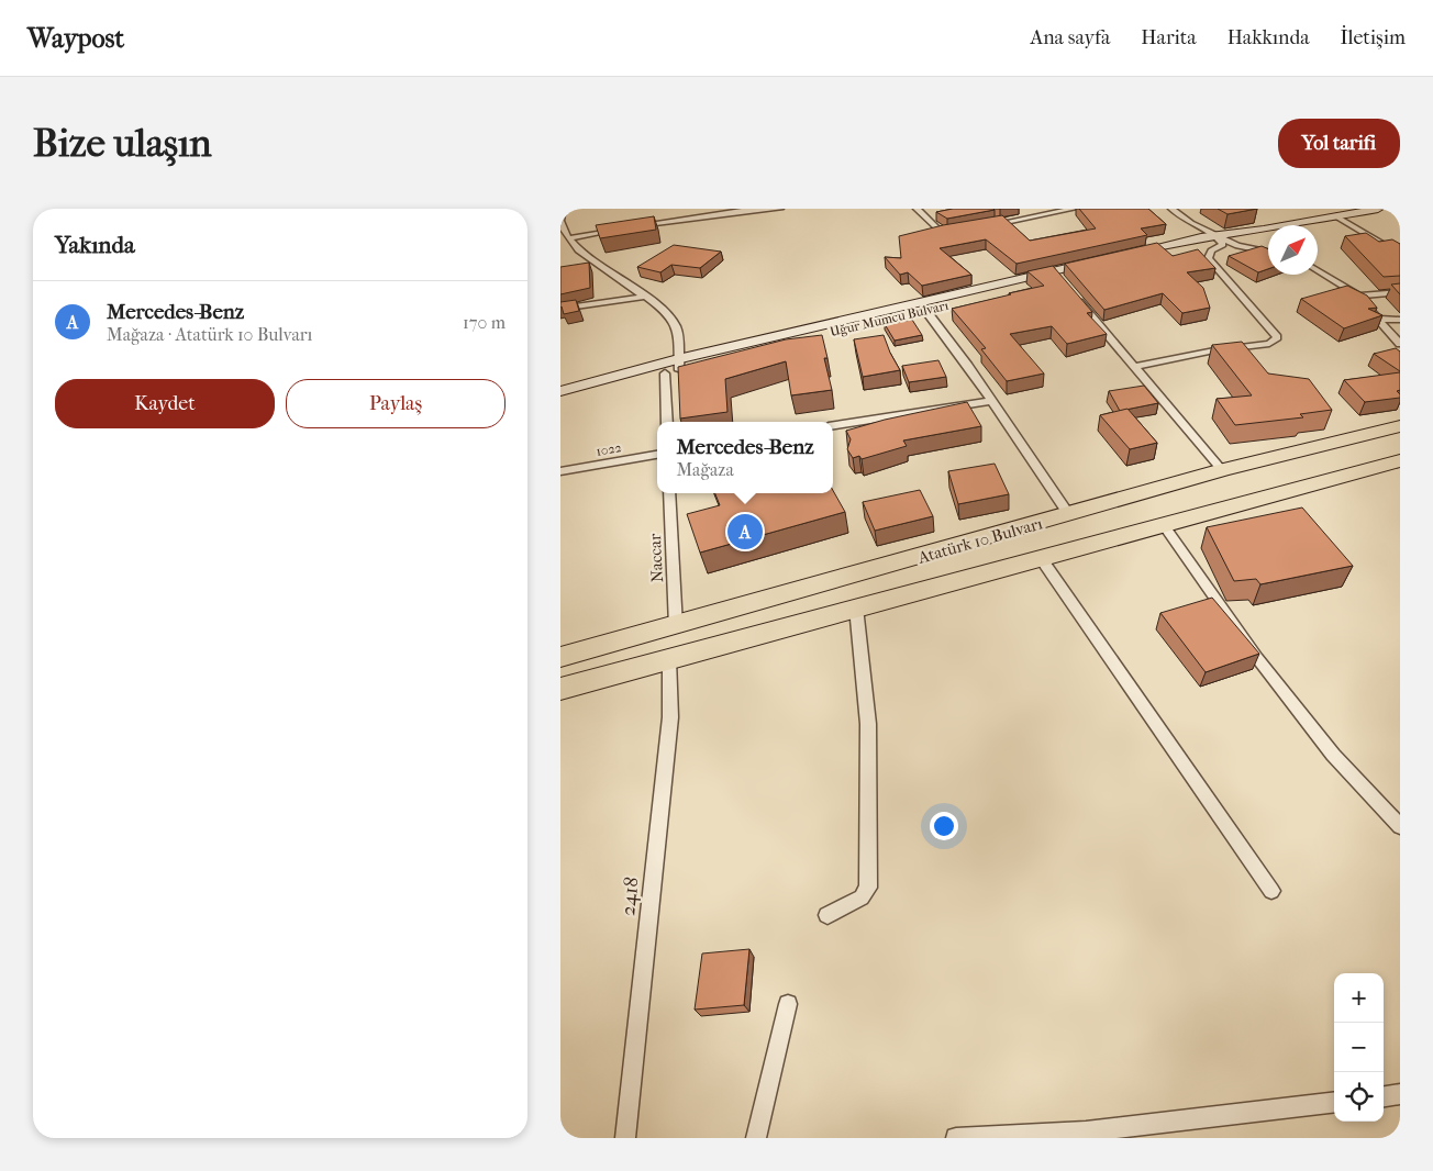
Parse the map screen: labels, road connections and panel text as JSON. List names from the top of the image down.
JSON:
{
  "streets": {
    "highway": ["Atatürk 10 Bulvarı"],
    "street": [
      "Uğur Mumcu Bulvarı",
      "1022",
      "Naccar",
      "2418"
    ]
  },
  "crossings": [
    ["Atatürk 10 Bulvarı", "Naccar"],
    ["Atatürk 10 Bulvarı", "2418"]
  ],
  "north": "top right",
  "page": {
    "header": "Waypost",
    "nav": [
      "Ana sayfa",
      "Harita",
      "Hakkında",
      "İletişim"
    ],
    "buttons": [
      "Yol tarifi",
      ["Kaydet", "Paylaş"]
    ],
    "title": "Bize ulaşın",
    "heading": "Yakında",
    "list": [
      {
        "mark": "A",
        "name": "Mercedes-Benz",
        "note": "Mağaza · Atatürk 10 Bulvarı",
        "value": "170 m"
      }
    ],
    "popup": ["Mercedes-Benz", "Mağaza"],
    "pins": "A",
    "map_buttons": ["+", "−"]
  }
}
